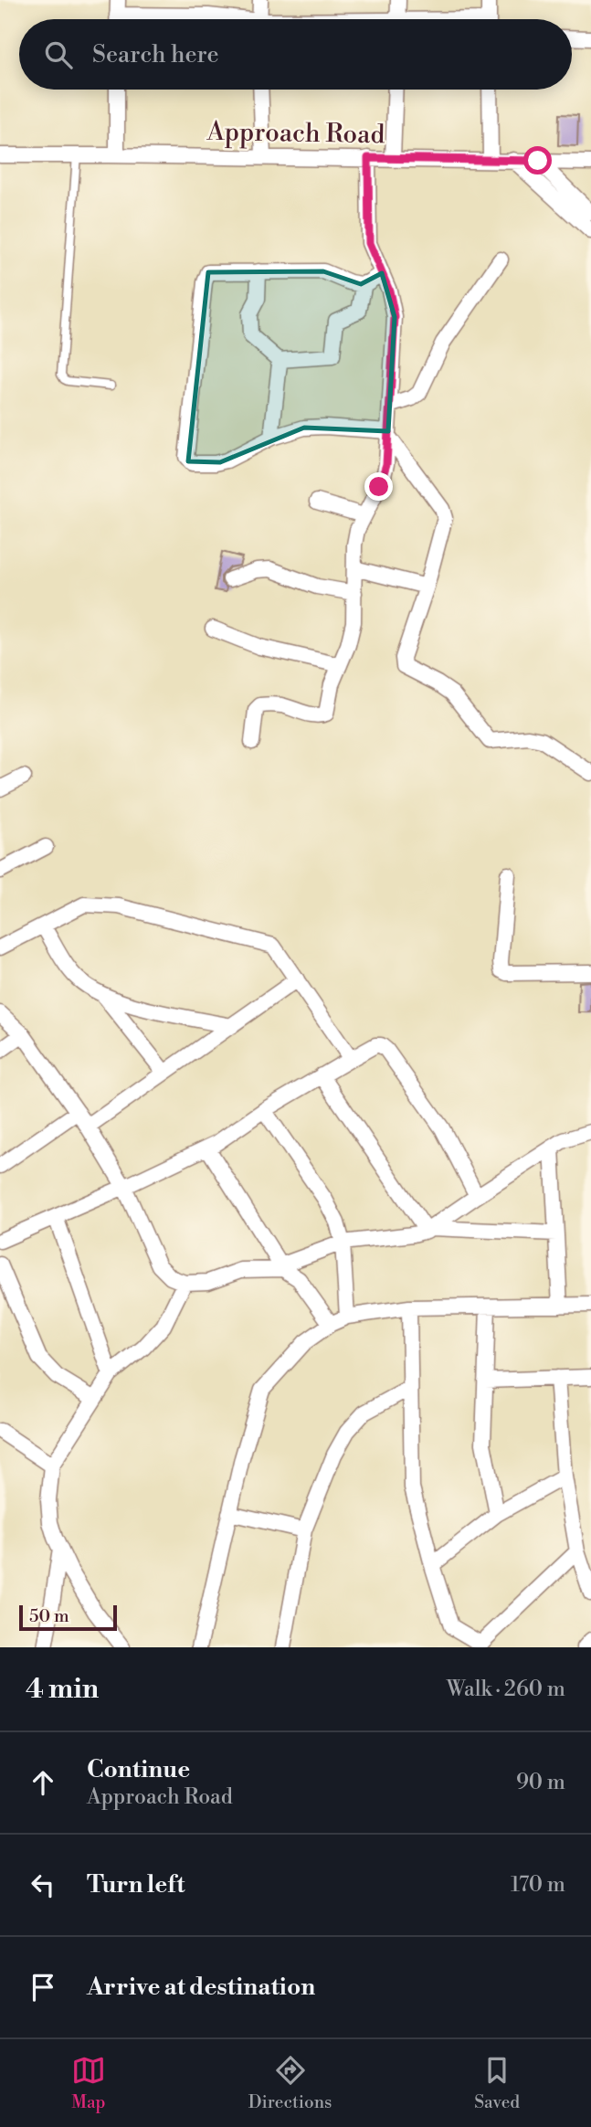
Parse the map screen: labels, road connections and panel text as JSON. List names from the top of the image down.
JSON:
{
  "streets": {
    "street": ["Approach Road"]
  },
  "scale_bar": "50 m",
  "page": {
    "search": "Search here",
    "scale": "50 m",
    "heading": ["4 min", "Walk · 260 m"],
    "list": [
      ["Continue", "Approach Road", "90 m"],
      ["Turn left", "170 m"],
      "Arrive at destination"
    ],
    "nav": ["Map", "Directions", "Saved"]
  }
}
